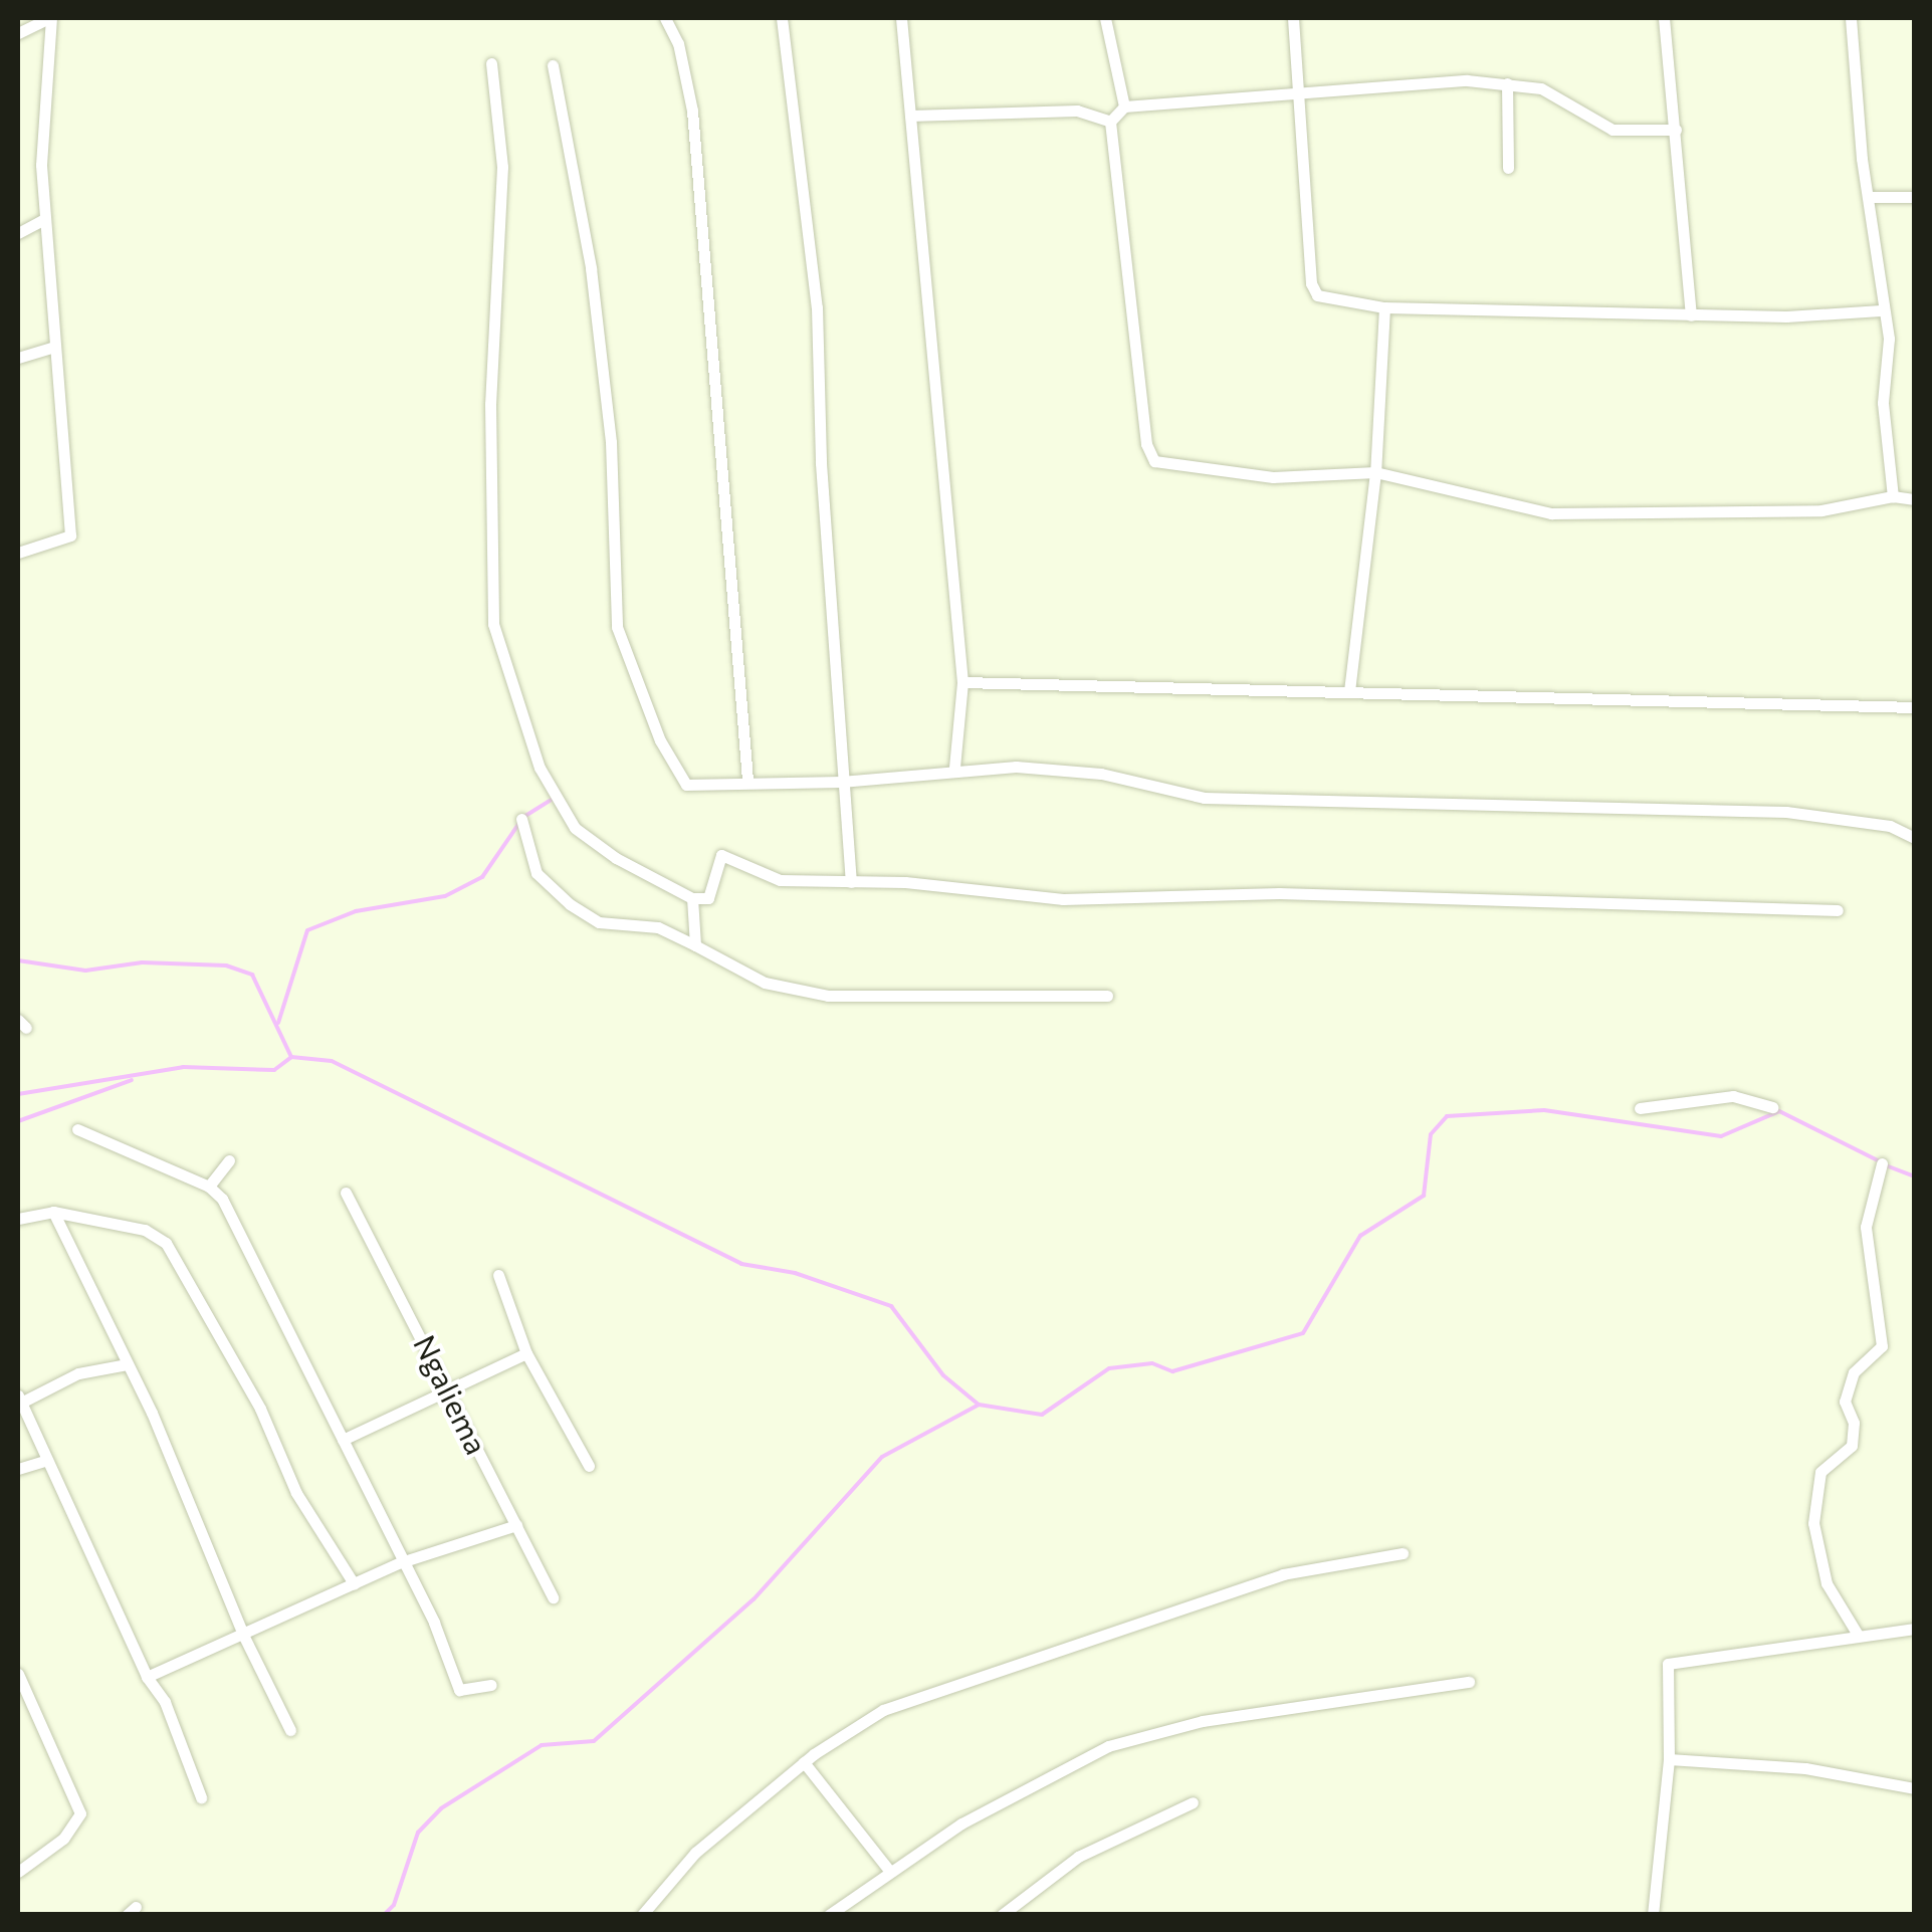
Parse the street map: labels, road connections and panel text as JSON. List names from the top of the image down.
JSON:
{
  "streets": {
    "street": ["Ngaliema"]
  }
}
